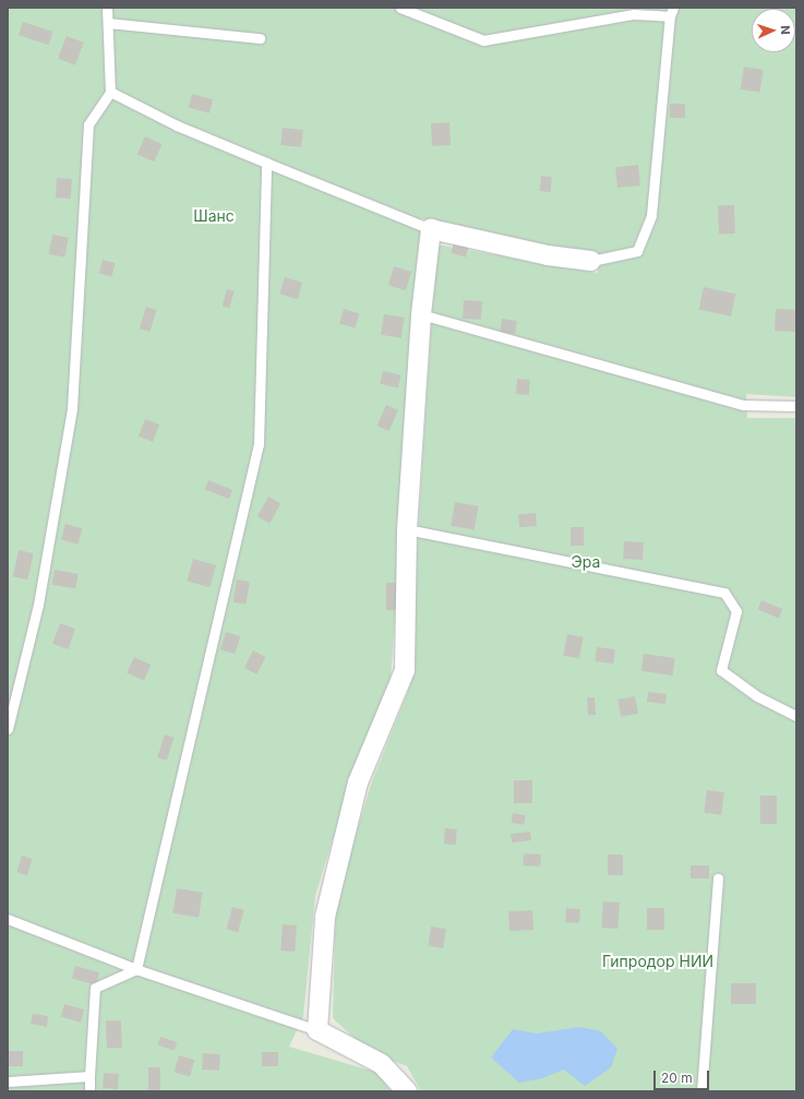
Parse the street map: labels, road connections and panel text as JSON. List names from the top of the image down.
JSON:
{
  "parks": ["Шанс", "Эра", "Гипродор НИИ"],
  "scale_bar": "20 m",
  "north": "right"
}
